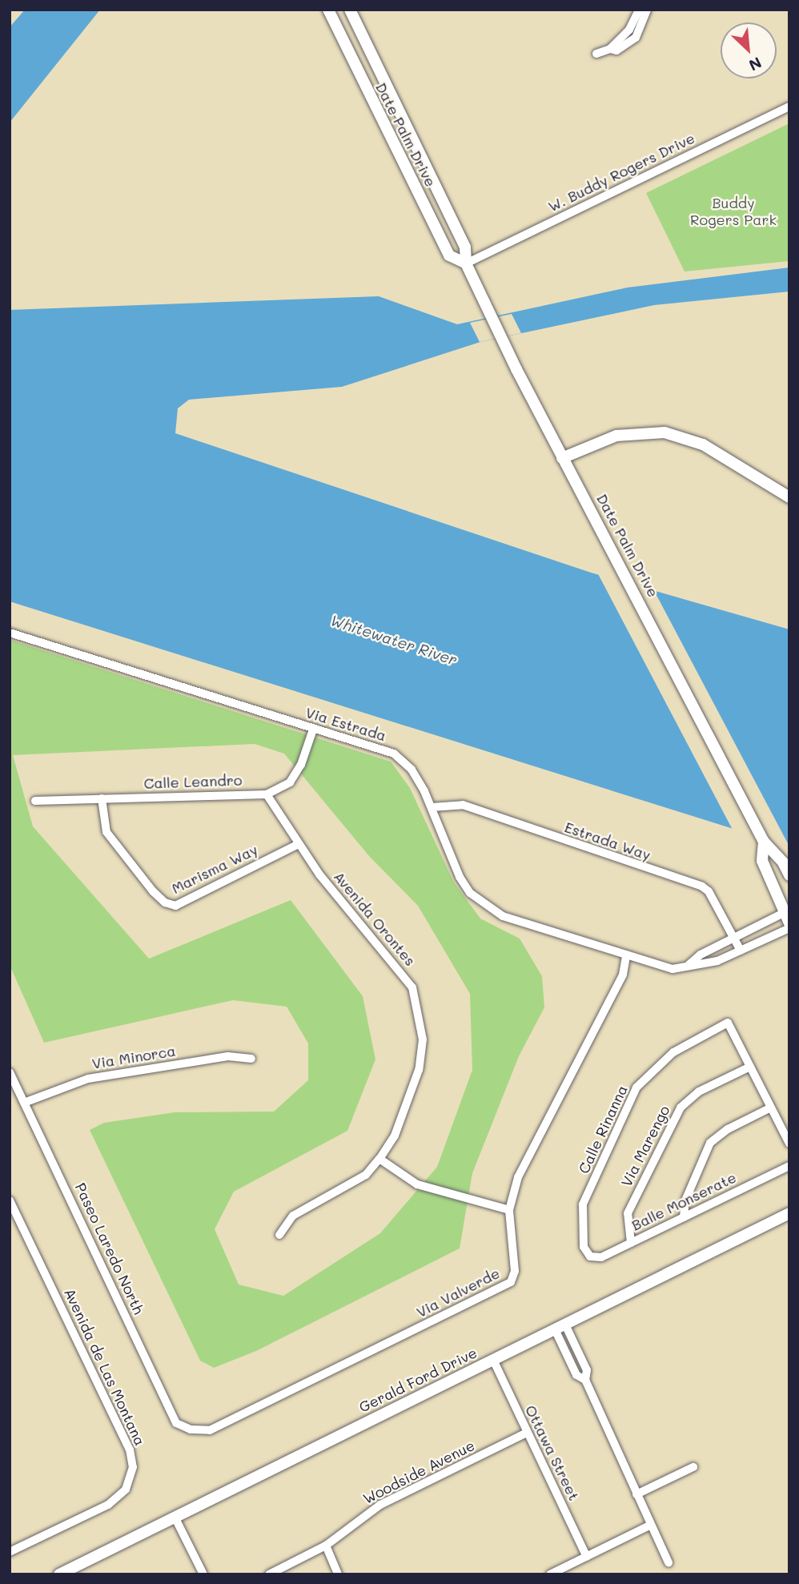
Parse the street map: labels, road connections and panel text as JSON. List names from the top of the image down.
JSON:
{
  "streets": {
    "main road": ["Date Palm Drive", "Gerald Ford Drive"],
    "street": [
      "W. Buddy Rogers Drive",
      "Via Estrada",
      "Calle Leandro",
      "Estrada Way",
      "Marisma Way",
      "Avenida Orontes",
      "Via Minorca",
      "Calle Rinanna",
      "Via Marengo",
      "Balle Monserate",
      "Paseo Laredo North",
      "Via Valverde",
      "Avenida de Las Montana",
      "Ottawa Street",
      "Woodside Avenue"
    ]
  },
  "crossings": [
    ["Date Palm Drive", "W. Buddy Rogers Drive"],
    ["Date Palm Drive", "Via Estrada"],
    ["Via Estrada", "Calle Leandro"],
    ["Via Estrada", "Estrada Way"],
    ["Via Estrada", "Via Valverde"],
    ["Calle Leandro", "Marisma Way"],
    ["Calle Leandro", "Avenida Orontes"],
    ["Marisma Way", "Avenida Orontes"],
    ["Via Minorca", "Paseo Laredo North"],
    ["Calle Rinanna", "Via Marengo"],
    ["Calle Rinanna", "Balle Monserate"],
    ["Via Marengo", "Balle Monserate"],
    ["Paseo Laredo North", "Via Valverde"],
    ["Gerald Ford Drive", "Ottawa Street"],
    ["Ottawa Street", "Woodside Avenue"]
  ],
  "water": ["Whitewater River"],
  "parks": ["Buddy Rogers Park"],
  "north": "bottom right"
}
